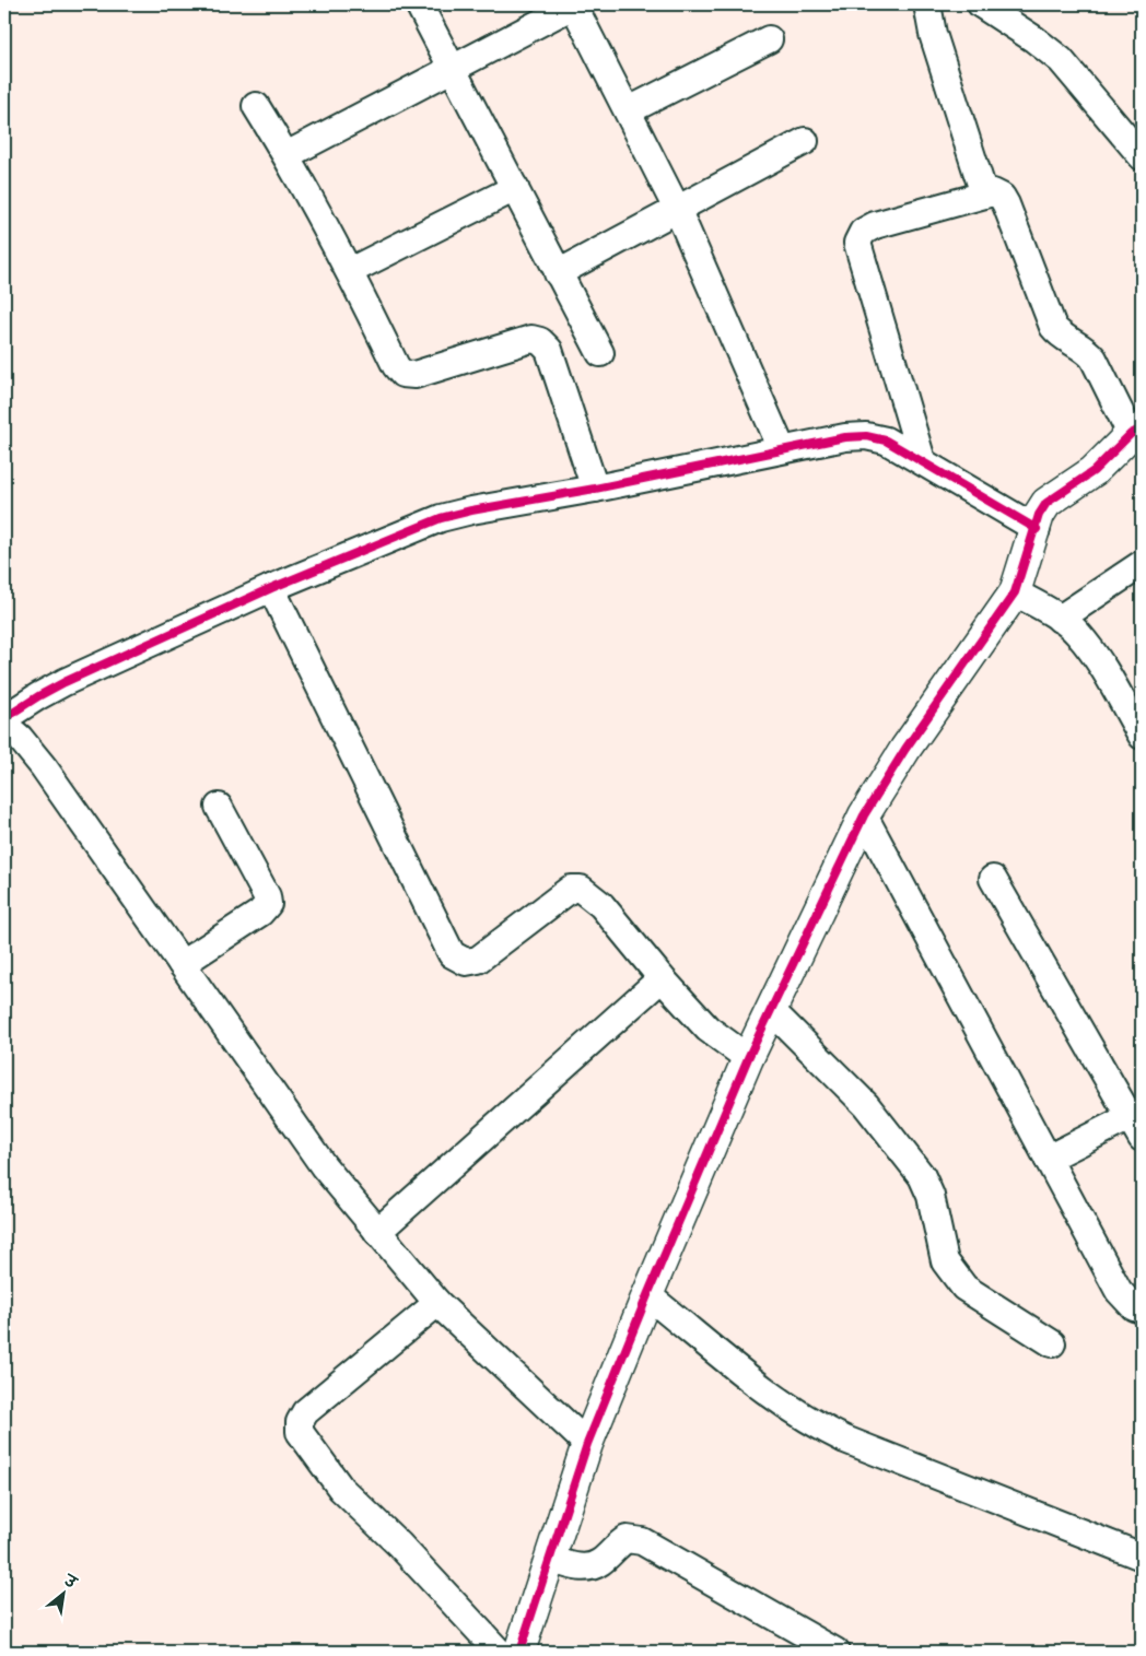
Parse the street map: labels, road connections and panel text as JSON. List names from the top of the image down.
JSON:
{
  "north": "top right"
}
